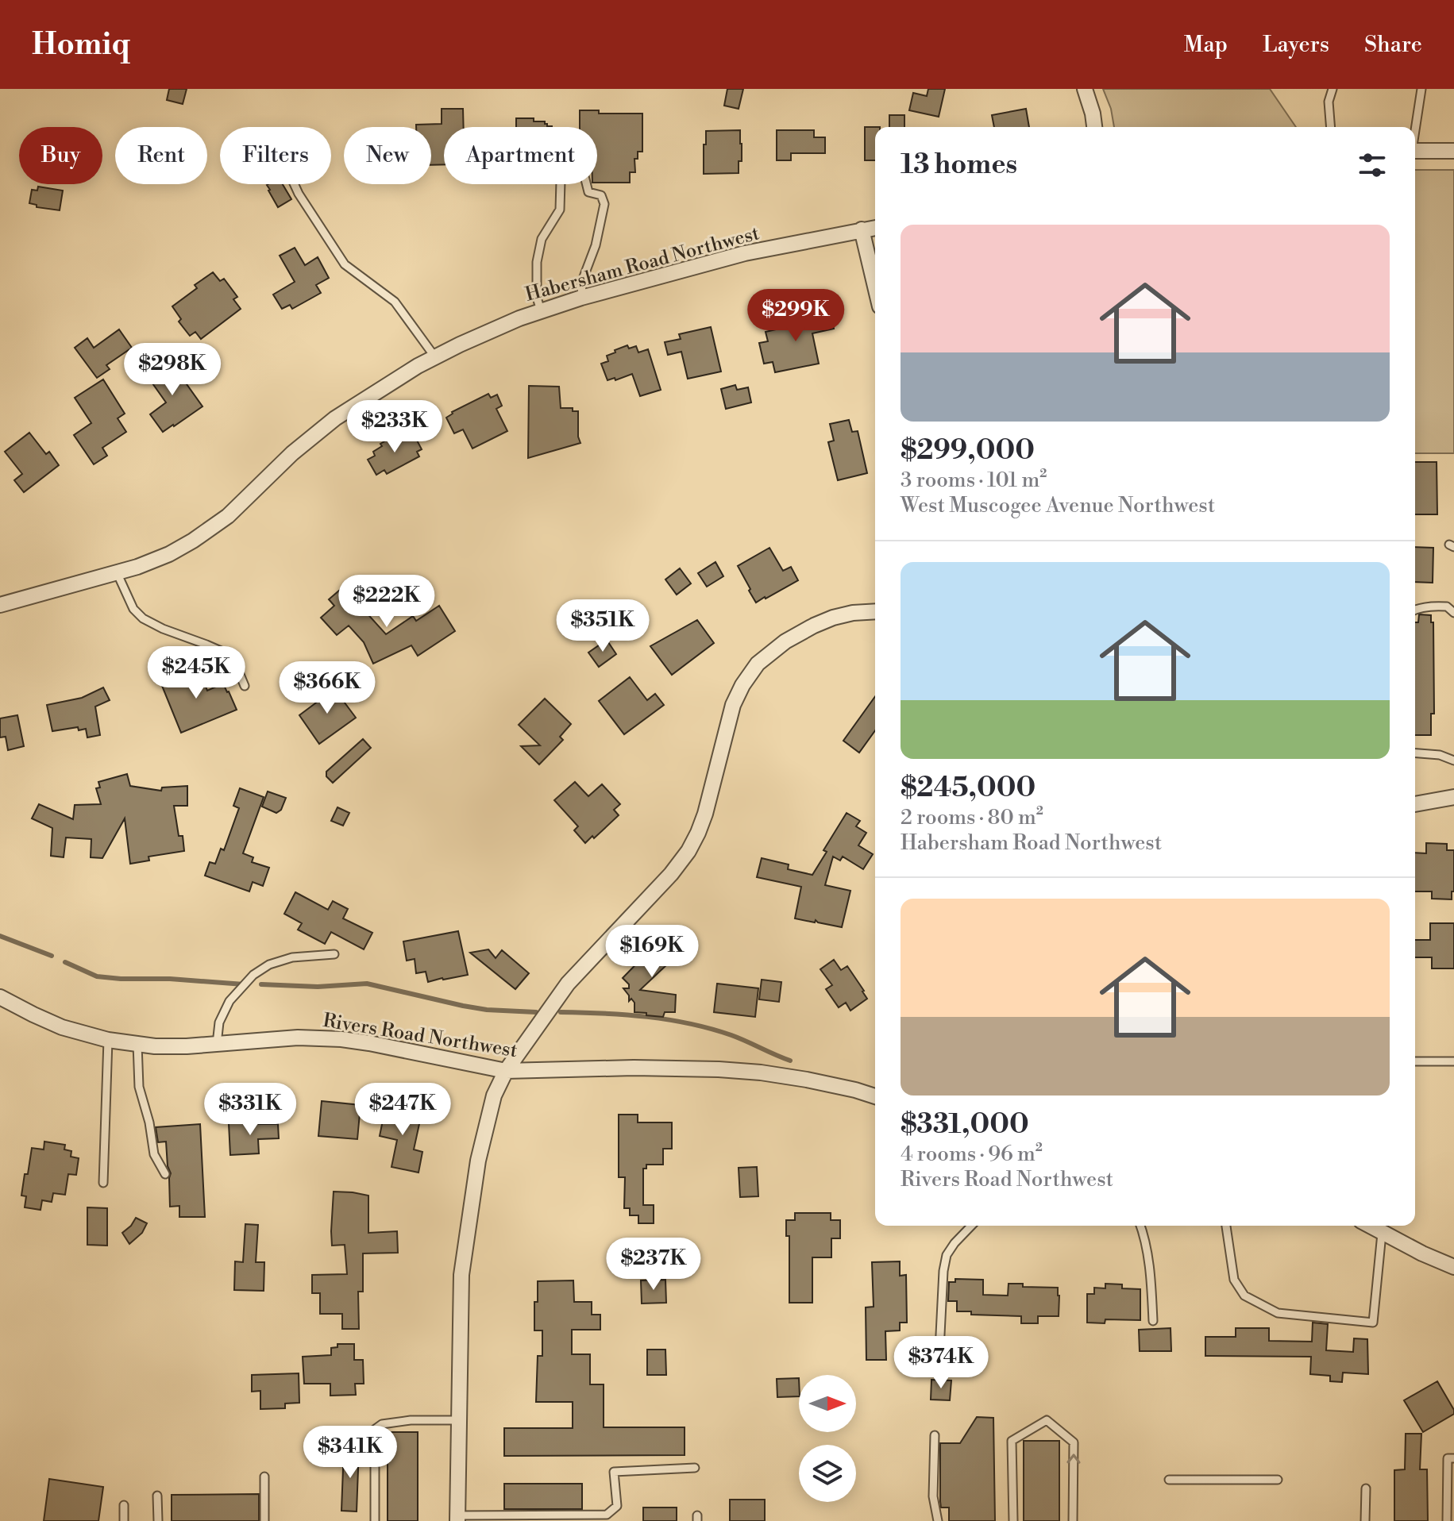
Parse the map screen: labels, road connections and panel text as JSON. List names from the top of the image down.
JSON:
{
  "streets": {
    "street": ["Habersham Road Northwest", "Rivers Road Northwest"]
  },
  "north": "right",
  "page": {
    "header": "Homiq",
    "nav": ["Map", "Layers", "Share"],
    "chip": [
      "Buy",
      "Rent",
      "Filters",
      "New",
      "Apartment"
    ],
    "heading": "13 homes",
    "list": [
      {
        "name": "$299,000",
        "note": "3 rooms · 101 m² · West Muscogee Avenue Northwest"
      },
      {
        "name": "$245,000",
        "note": "2 rooms · 80 m² · Habersham Road Northwest"
      },
      {
        "name": "$331,000",
        "note": "4 rooms · 96 m² · Rivers Road Northwest"
      }
    ],
    "price": [
      "$299K",
      "$298K",
      "$233K",
      "$222K",
      "$351K",
      "$245K",
      "$366K",
      "$169K",
      "$331K",
      "$247K",
      "$237K",
      "$374K",
      "$341K"
    ]
  }
}
